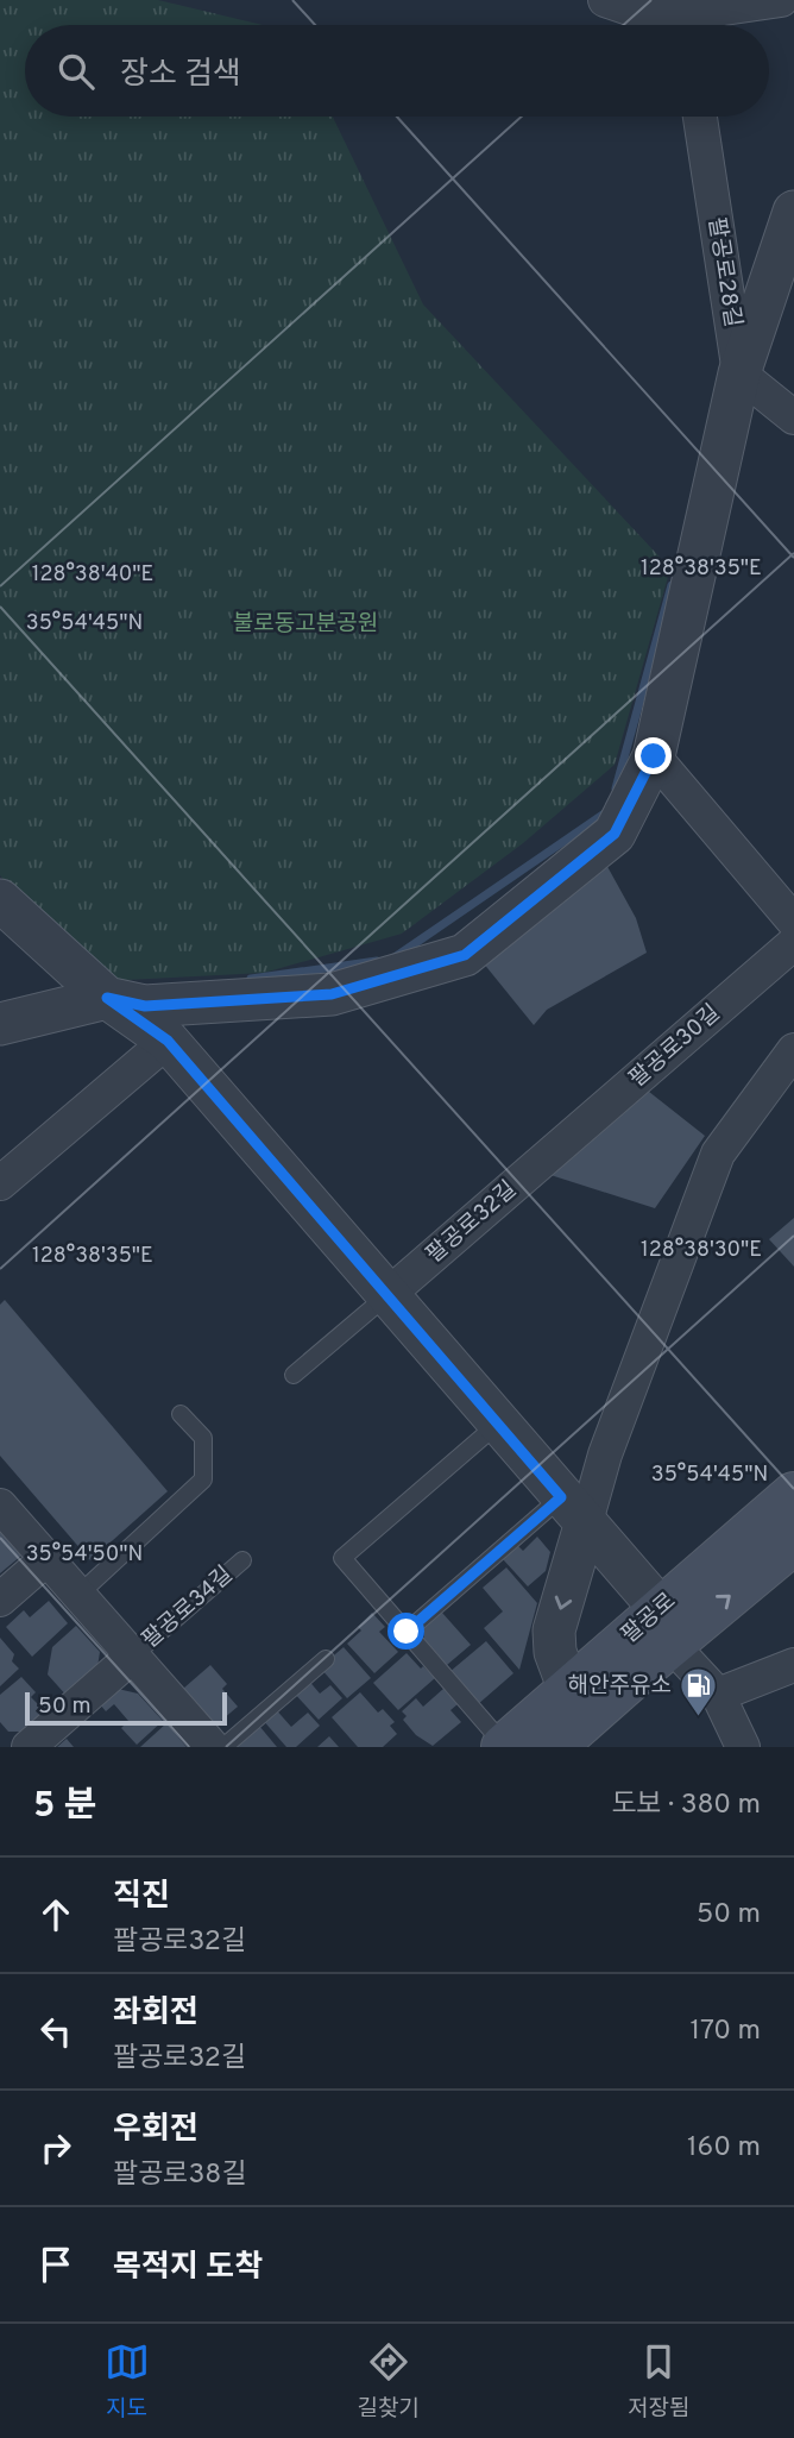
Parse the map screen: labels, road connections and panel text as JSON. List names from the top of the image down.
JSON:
{
  "streets": {
    "main road": ["팔공로"],
    "street": [
      "팔공로28길",
      "팔공로30길",
      "팔공로32길",
      "팔공로34길"
    ]
  },
  "crossings": [
    ["팔공로30길", "팔공로32길"]
  ],
  "parks": ["불로동고분공원"],
  "places": {
    "fuel station": ["해안주유소"]
  },
  "scale_bar": "50 m",
  "page": {
    "search": "장소 검색",
    "scale": "50 m",
    "heading": ["5 분", "도보 · 380 m"],
    "list": [
      ["직진", "팔공로32길", "50 m"],
      ["좌회전", "팔공로32길", "170 m"],
      ["우회전", "팔공로38길", "160 m"],
      "목적지 도착"
    ],
    "nav": ["지도", "길찾기", "저장됨"]
  },
  "coordinates": [
    "128°38'35\"E",
    "128°38'40\"E",
    "35°54'45\"N",
    "128°38'30\"E",
    "35°54'50\"N"
  ]
}
